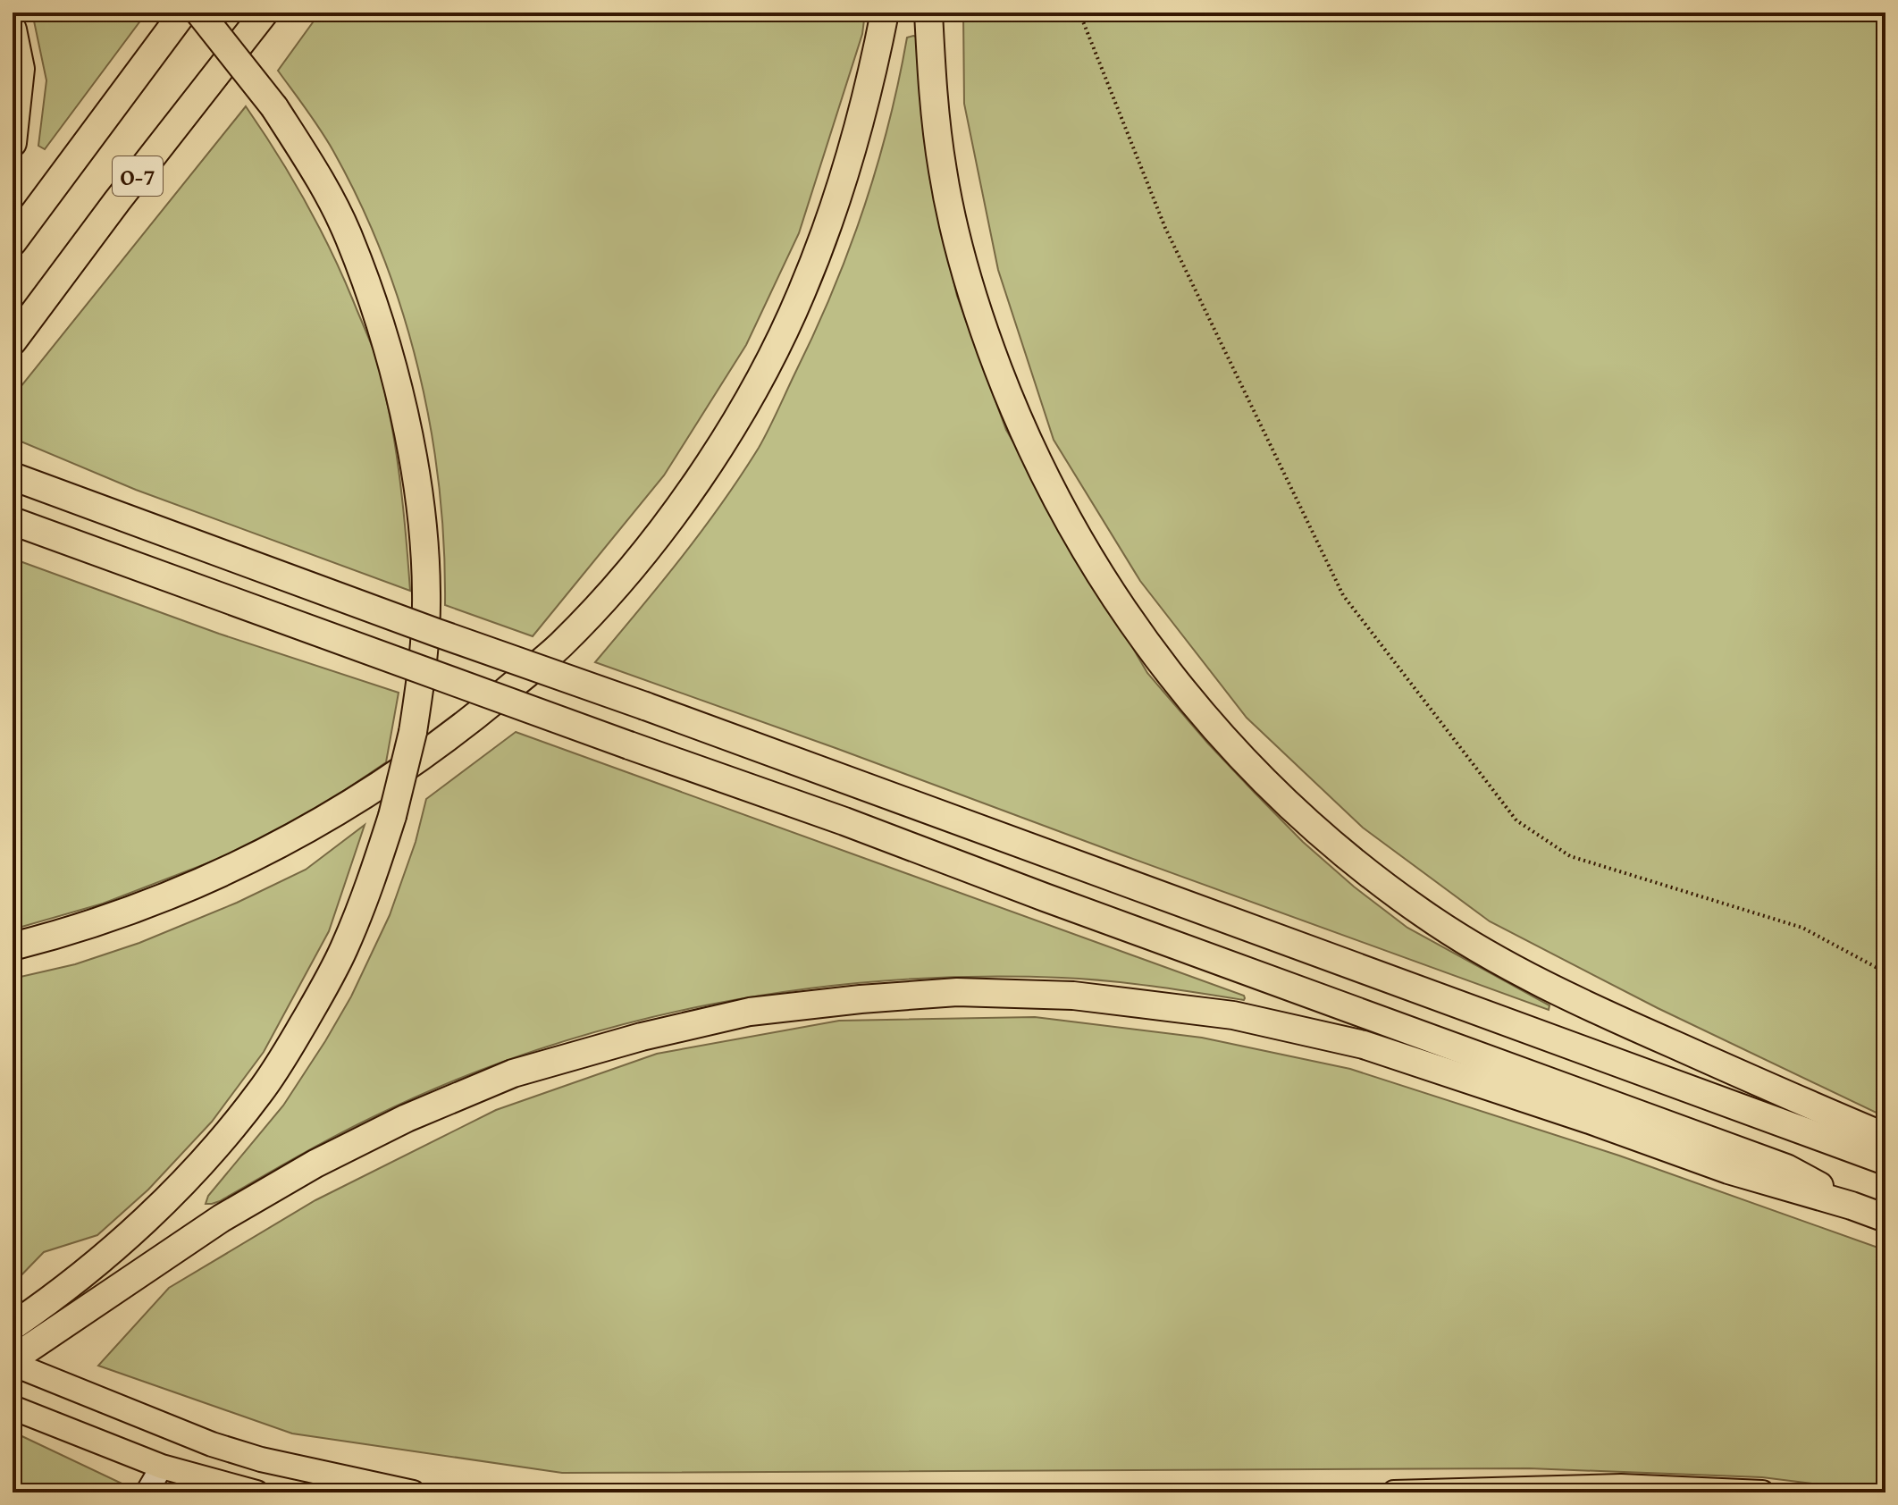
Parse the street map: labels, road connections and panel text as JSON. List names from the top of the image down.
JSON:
{
  "streets": {
    "highway": ["O-7"]
  }
}
